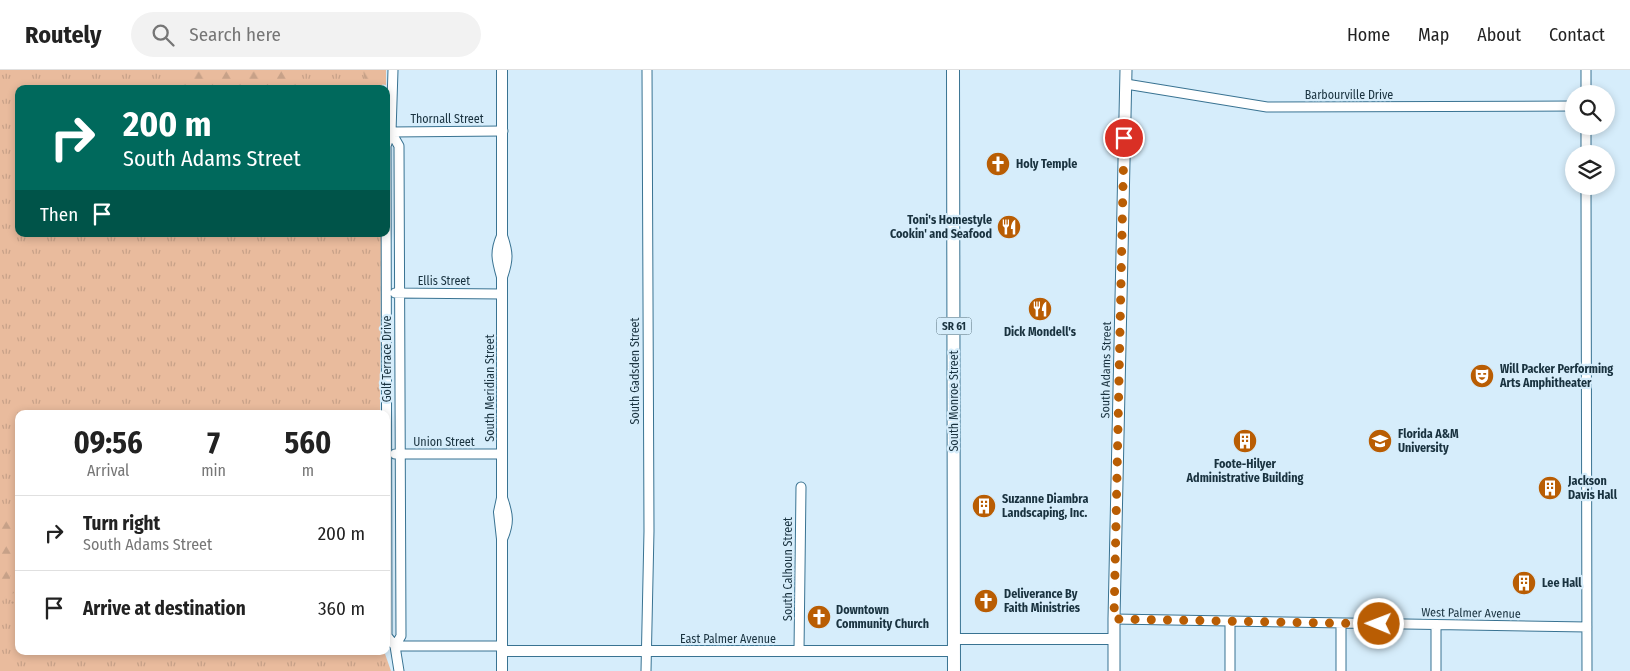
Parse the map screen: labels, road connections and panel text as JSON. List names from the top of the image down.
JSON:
{
  "streets": {
    "main road": ["SR 61", "South Adams Street", "South Monroe Street"],
    "street": [
      "Barbourville Drive",
      "Thornall Street",
      "Ellis Street",
      "Golf Terrace Drive",
      "South Gadsden Street",
      "South Meridian Street",
      "Union Street",
      "South Calhoun Street",
      "West Palmer Avenue",
      "East Palmer Avenue"
    ]
  },
  "crossings": [
    ["Barbourville Drive", "South Adams Street"],
    ["Thornall Street", "Golf Terrace Drive"],
    ["Thornall Street", "South Meridian Street"],
    ["Ellis Street", "Golf Terrace Drive"],
    ["Ellis Street", "South Meridian Street"],
    ["Golf Terrace Drive", "Union Street"],
    ["Golf Terrace Drive", "East Palmer Avenue"],
    ["South Adams Street", "West Palmer Avenue"],
    ["South Adams Street", "East Palmer Avenue"],
    ["South Gadsden Street", "East Palmer Avenue"],
    ["South Meridian Street", "Union Street"],
    ["South Meridian Street", "East Palmer Avenue"],
    ["South Monroe Street", "East Palmer Avenue"],
    ["South Calhoun Street", "East Palmer Avenue"]
  ],
  "places": {
    "church": ["Holy Temple", "Deliverance By Faith Ministries", "Downtown Community Church"],
    "restaurant": ["Toni's Homestyle Cookin' and Seafood", "Dick Mondell's"],
    "theatre": ["Will Packer Performing Arts Amphitheater"],
    "building": [
      "Foote-Hilyer Administrative Building",
      "Jackson Davis Hall",
      "Suzanne Diambra Landscaping, Inc.",
      "Lee Hall"
    ],
    "school or university": ["Florida A&M University"]
  },
  "page": {
    "header": "Routely",
    "search": "Search here",
    "nav": [
      "Home",
      "Map",
      "About",
      "Contact"
    ],
    "turn": ["200 m", "South Adams Street"],
    "then": "Then",
    "eta": [
      "09:56",
      "Arrival",
      "7",
      "min",
      "560",
      "m"
    ],
    "list": [
      {
        "name": "Turn right",
        "note": "South Adams Street",
        "value": "200 m"
      },
      {
        "name": "Arrive at destination",
        "value": "360 m"
      }
    ]
  }
}
